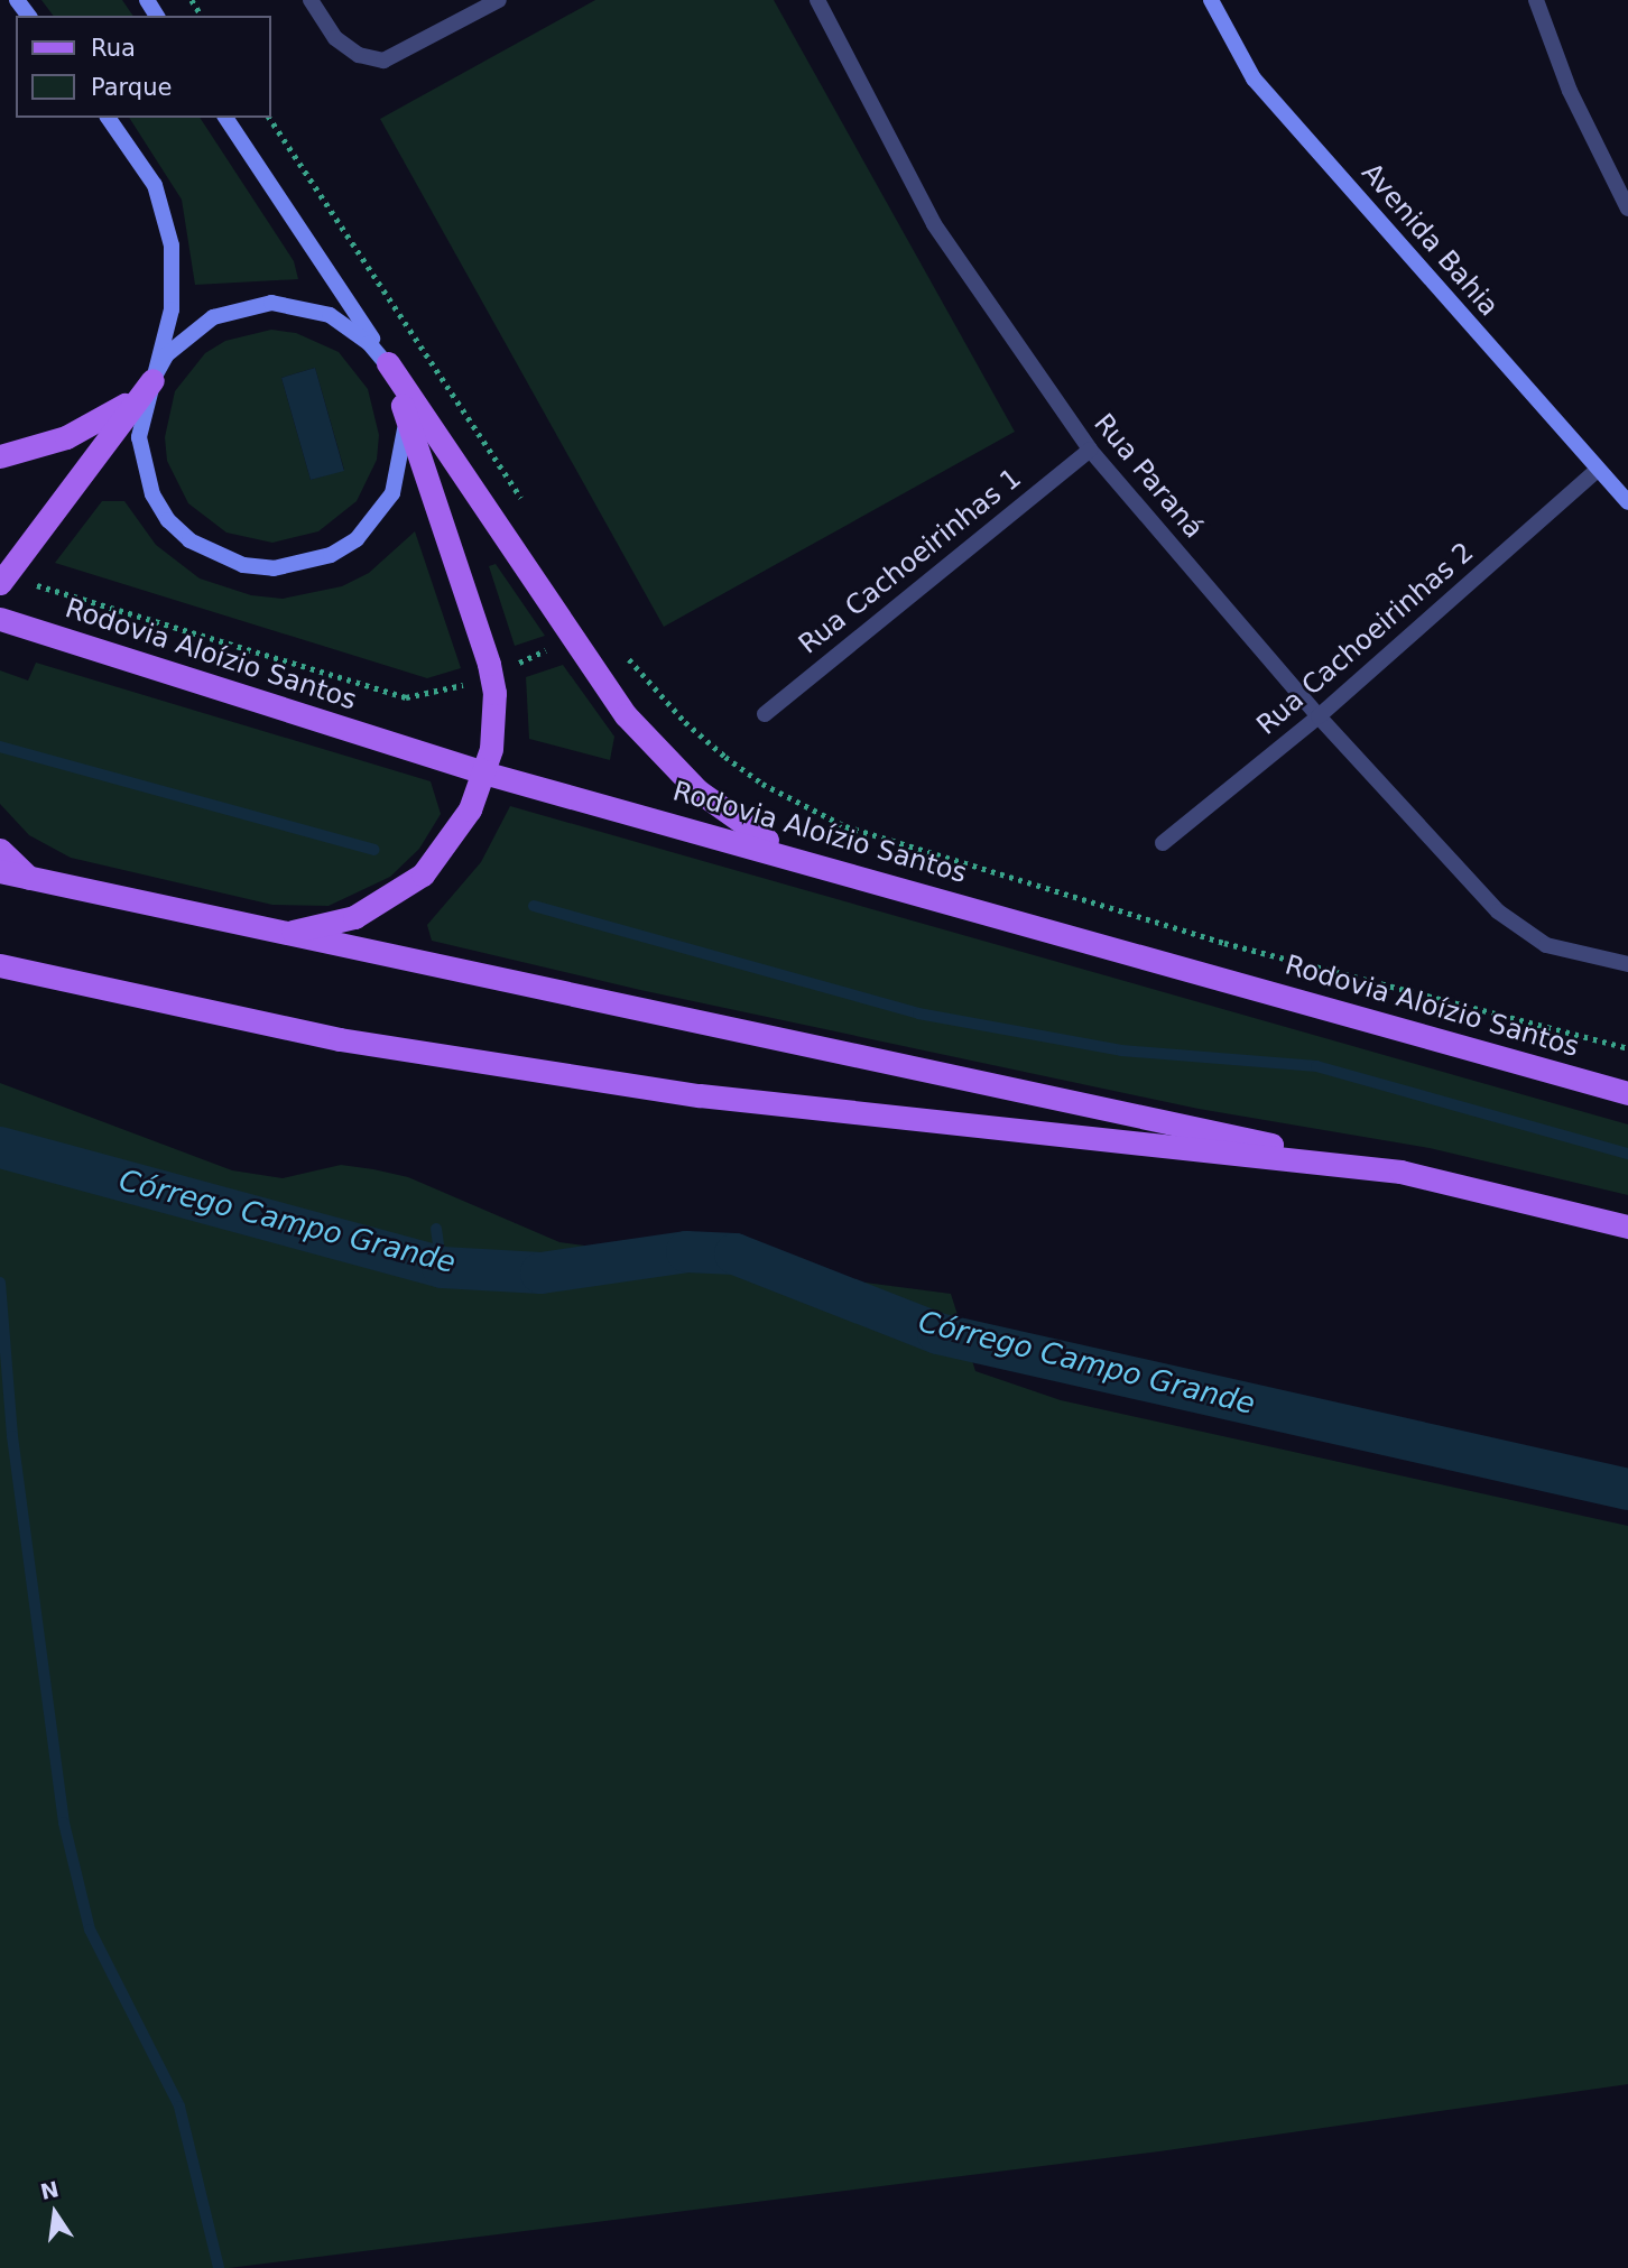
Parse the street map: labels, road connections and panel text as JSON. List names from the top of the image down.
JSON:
{
  "streets": {
    "main road": ["Avenida Bahia", "Rodovia Aloízio Santos"],
    "street": ["Rua Paraná", "Rua Cachoeirinhas 1", "Rua Cachoeirinhas 2"]
  },
  "crossings": [
    ["Avenida Bahia", "Rua Cachoeirinhas 2"],
    ["Rua Paraná", "Rua Cachoeirinhas 1"],
    ["Rua Paraná", "Rua Cachoeirinhas 2"]
  ],
  "water": ["Córrego Campo Grande"],
  "legend": ["Rua", "Parque"],
  "north": "top"
}
